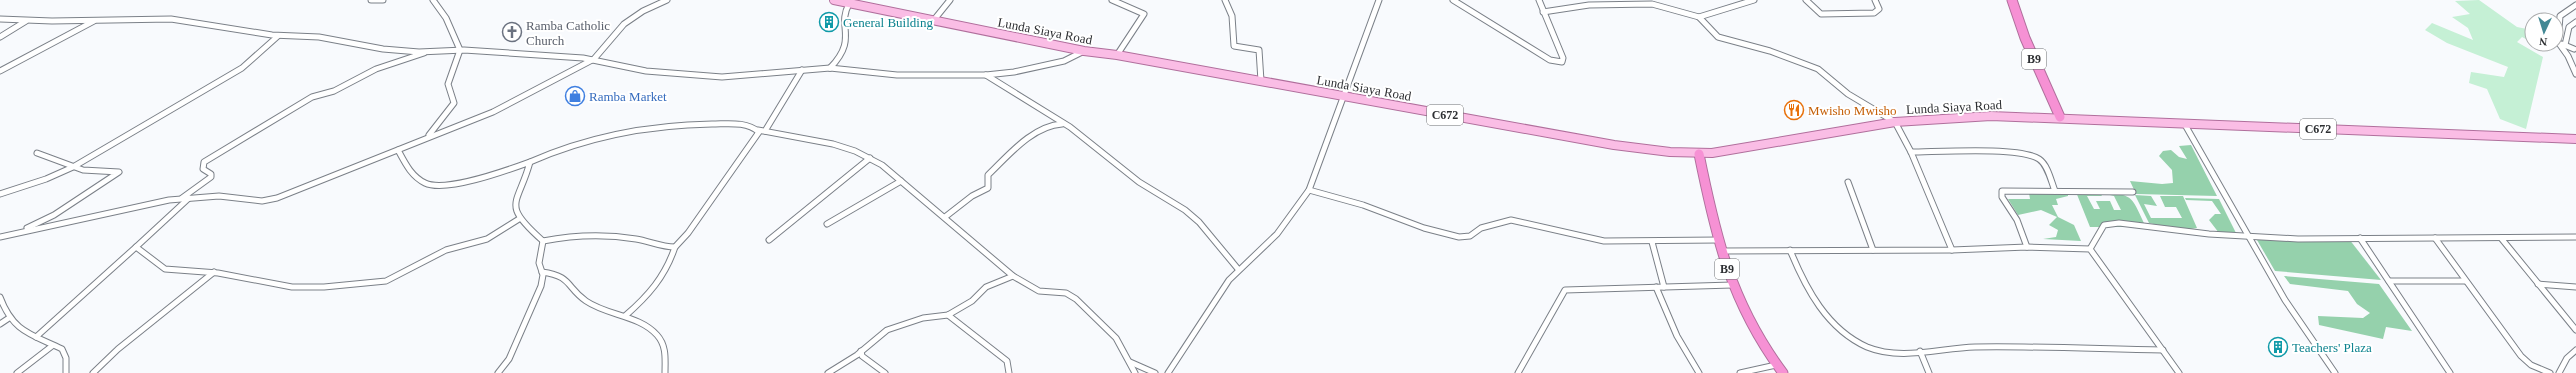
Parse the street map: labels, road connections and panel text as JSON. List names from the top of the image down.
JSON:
{
  "streets": {
    "highway": ["B9"],
    "main road": ["Lunda Siaya Road", "C672"]
  },
  "crossings": [
    ["Lunda Siaya Road", "B9"],
    ["Lunda Siaya Road", "C672"],
    ["B9", "C672"]
  ],
  "places": {
    "building": ["General Building", "Teachers' Plaza"],
    "church": ["Ramba Catholic Church"],
    "shop": ["Ramba Market"],
    "restaurant": ["Mwisho Mwisho"]
  },
  "north": "bottom"
}
